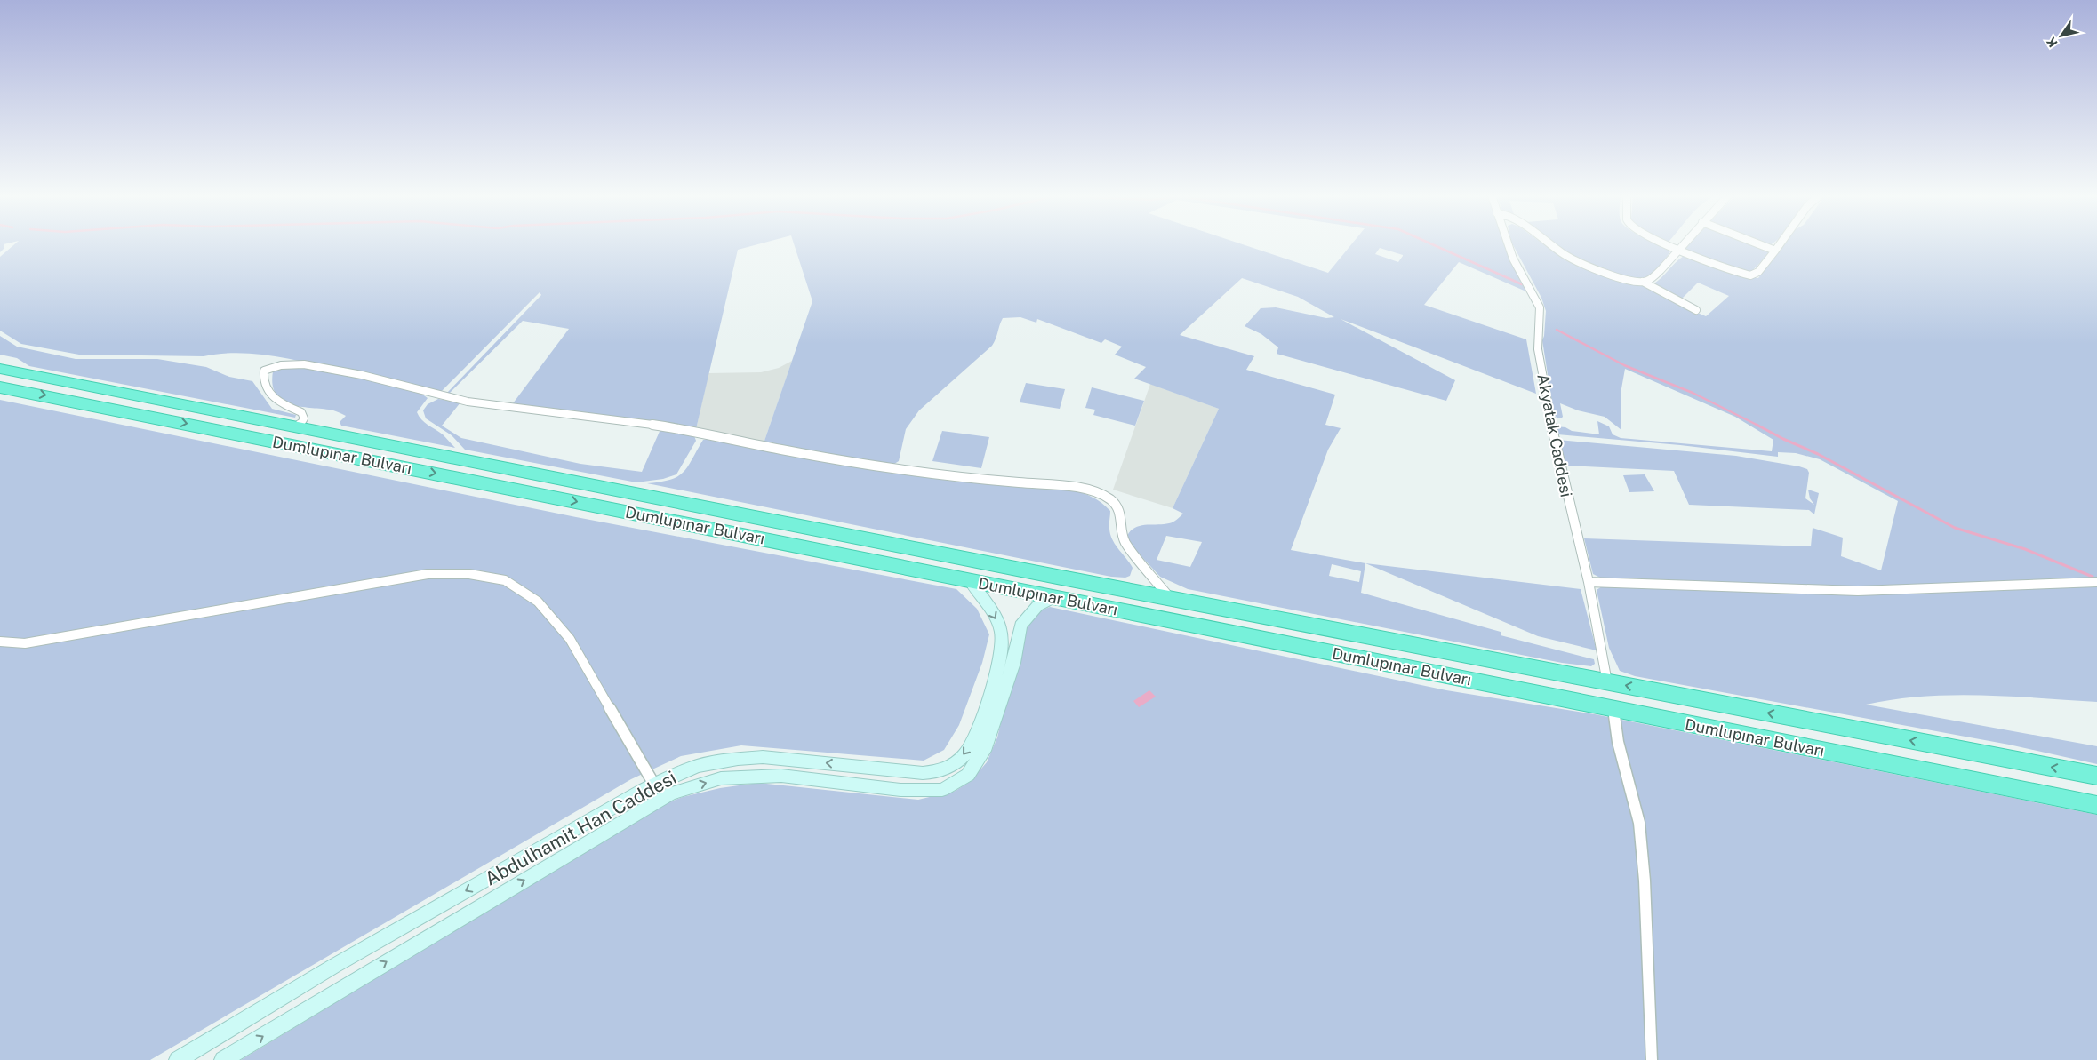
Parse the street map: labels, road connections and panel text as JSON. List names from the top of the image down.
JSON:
{
  "streets": {
    "highway": ["Dumlupınar Bulvarı"],
    "main road": ["Abdulhamit Han Caddesi"],
    "street": ["Akyatak Caddesi"]
  },
  "crossings": [
    ["Akyatak Caddesi", "Dumlupınar Bulvarı"],
    ["Dumlupınar Bulvarı", "Abdulhamit Han Caddesi"]
  ],
  "north": "bottom left"
}
